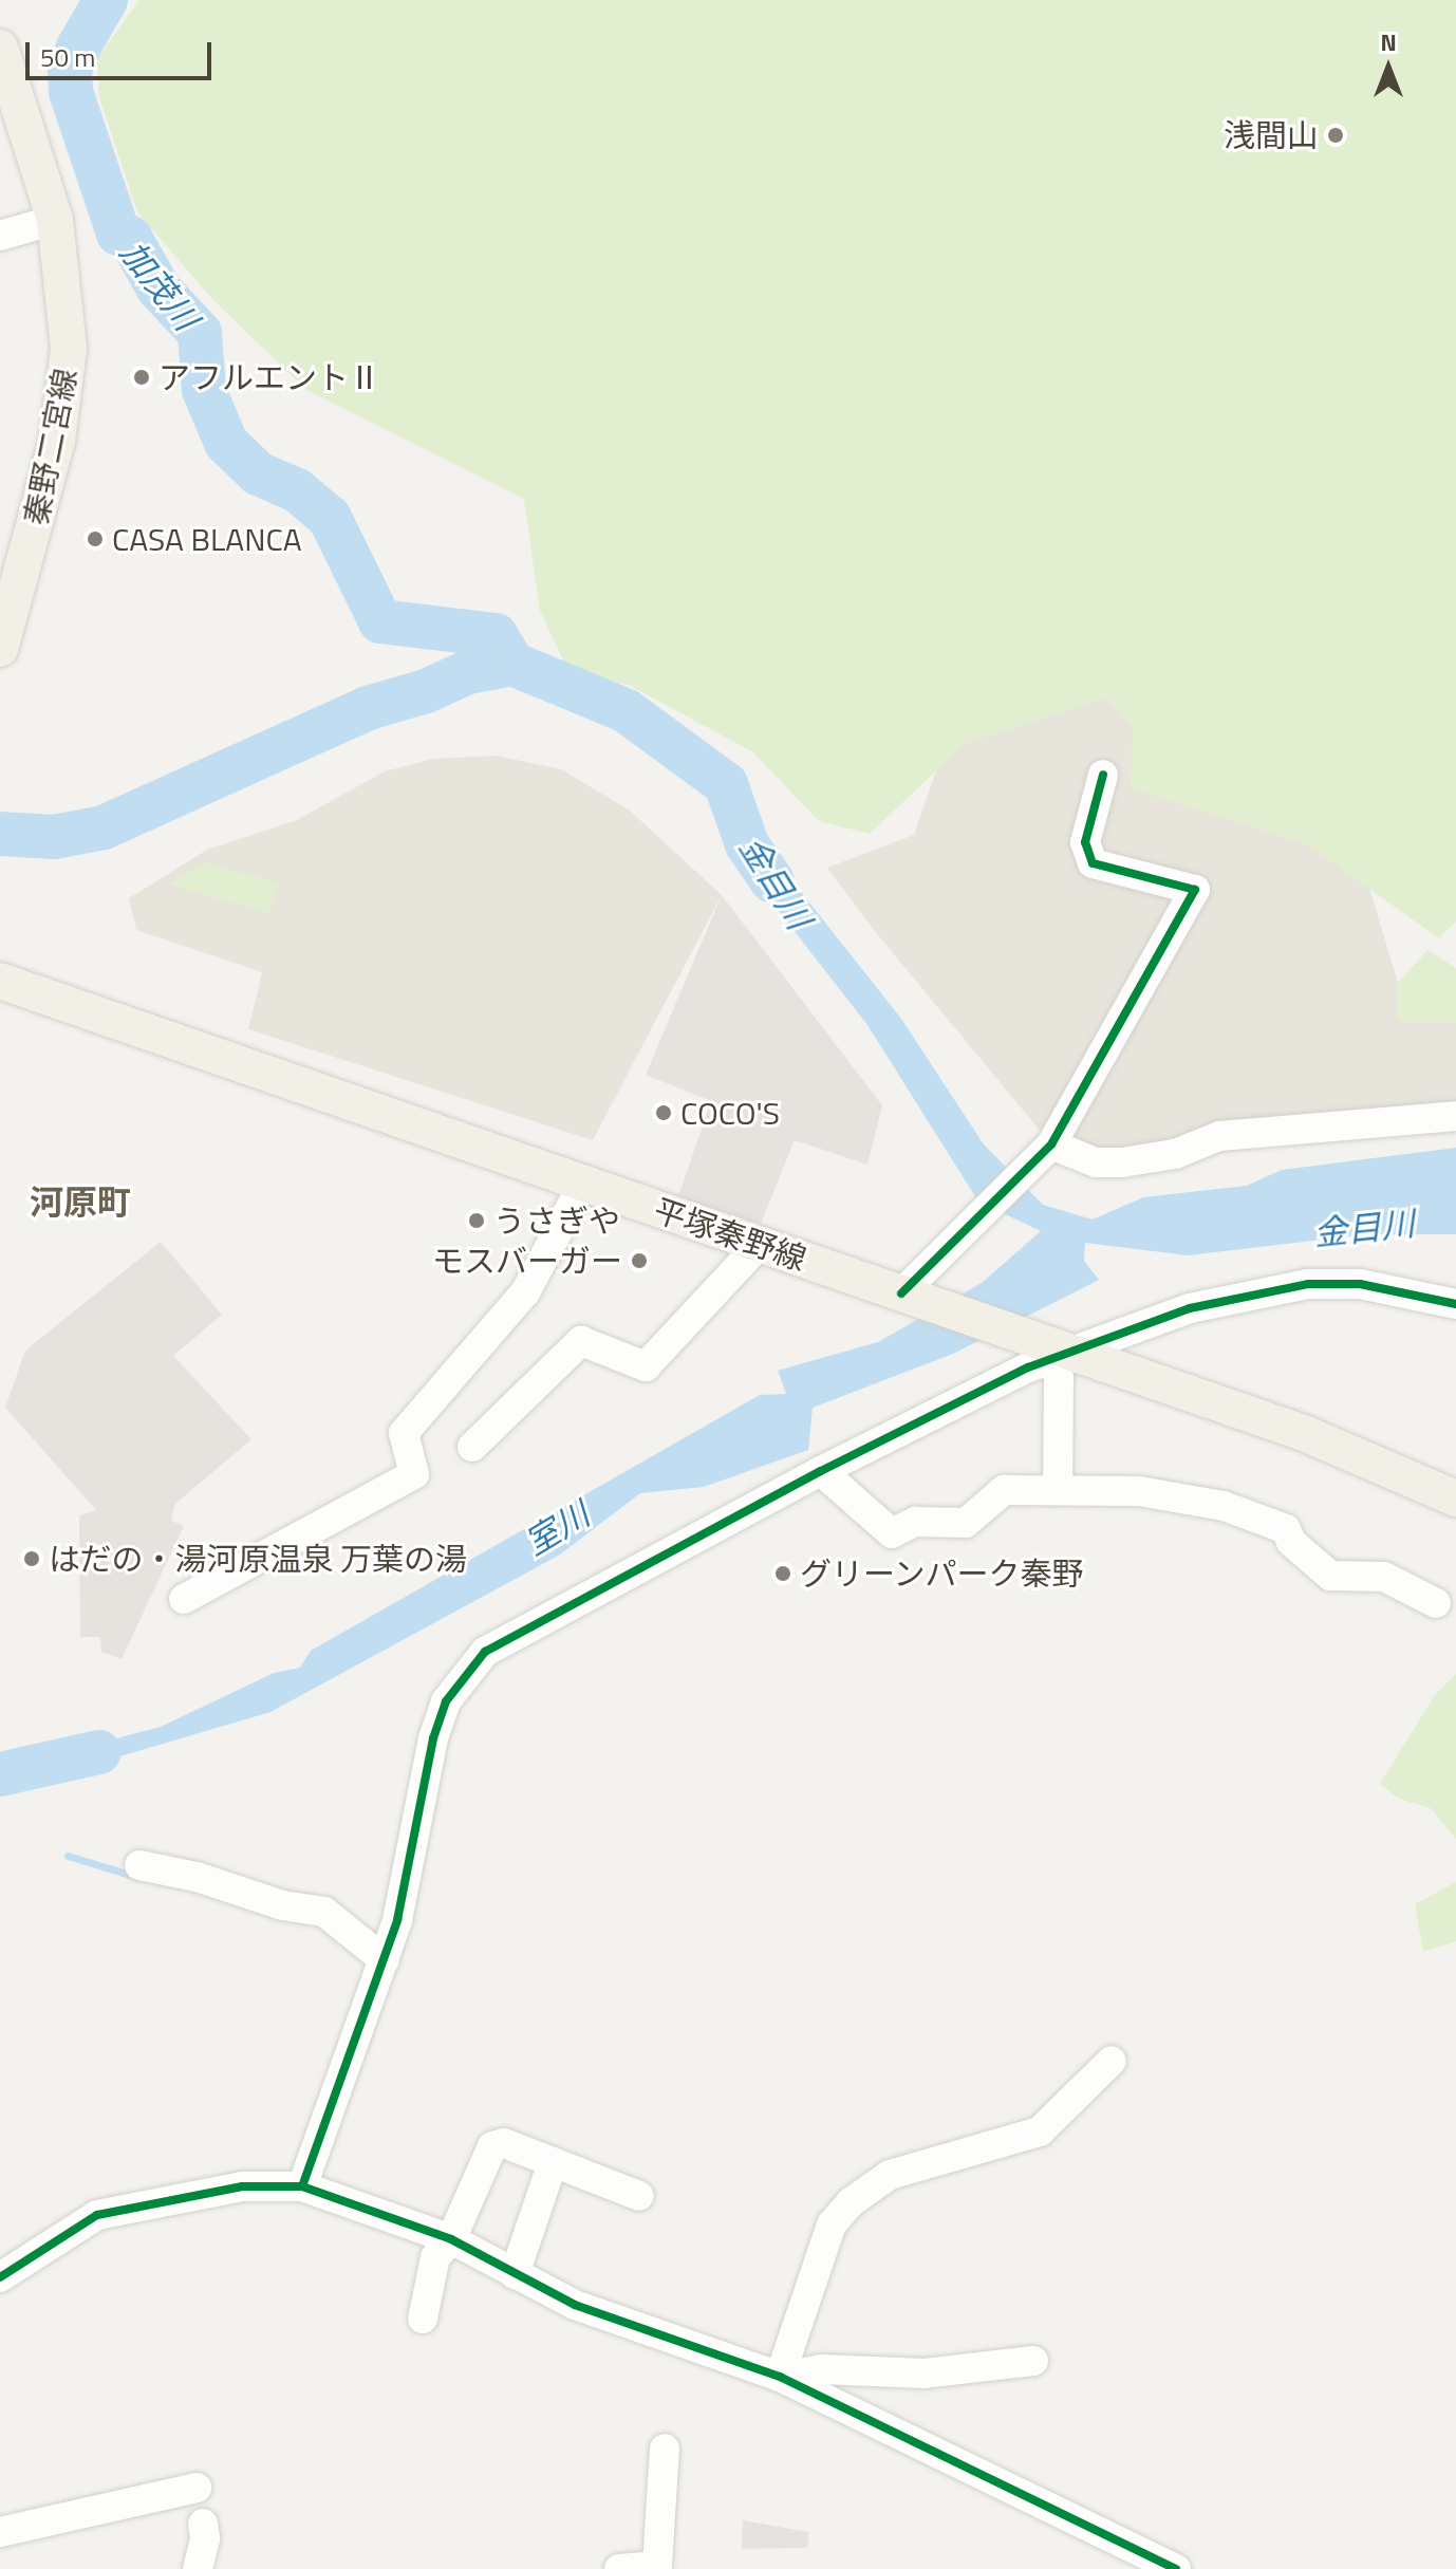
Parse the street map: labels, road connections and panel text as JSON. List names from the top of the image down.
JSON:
{
  "streets": {
    "main road": ["秦野二宮線", "平塚秦野線"]
  },
  "districts": ["河原町"],
  "water": ["加茂川", "金目川", "室川"],
  "places": [
    "浅間山",
    "アフルエントⅡ",
    "CASA BLANCA",
    "COCO'S",
    "うさぎや",
    "モスバーガー",
    "はだの・湯河原温泉 万葉の湯",
    "グリーンパーク秦野"
  ],
  "scale_bar": "50 m",
  "north": "top"
}
